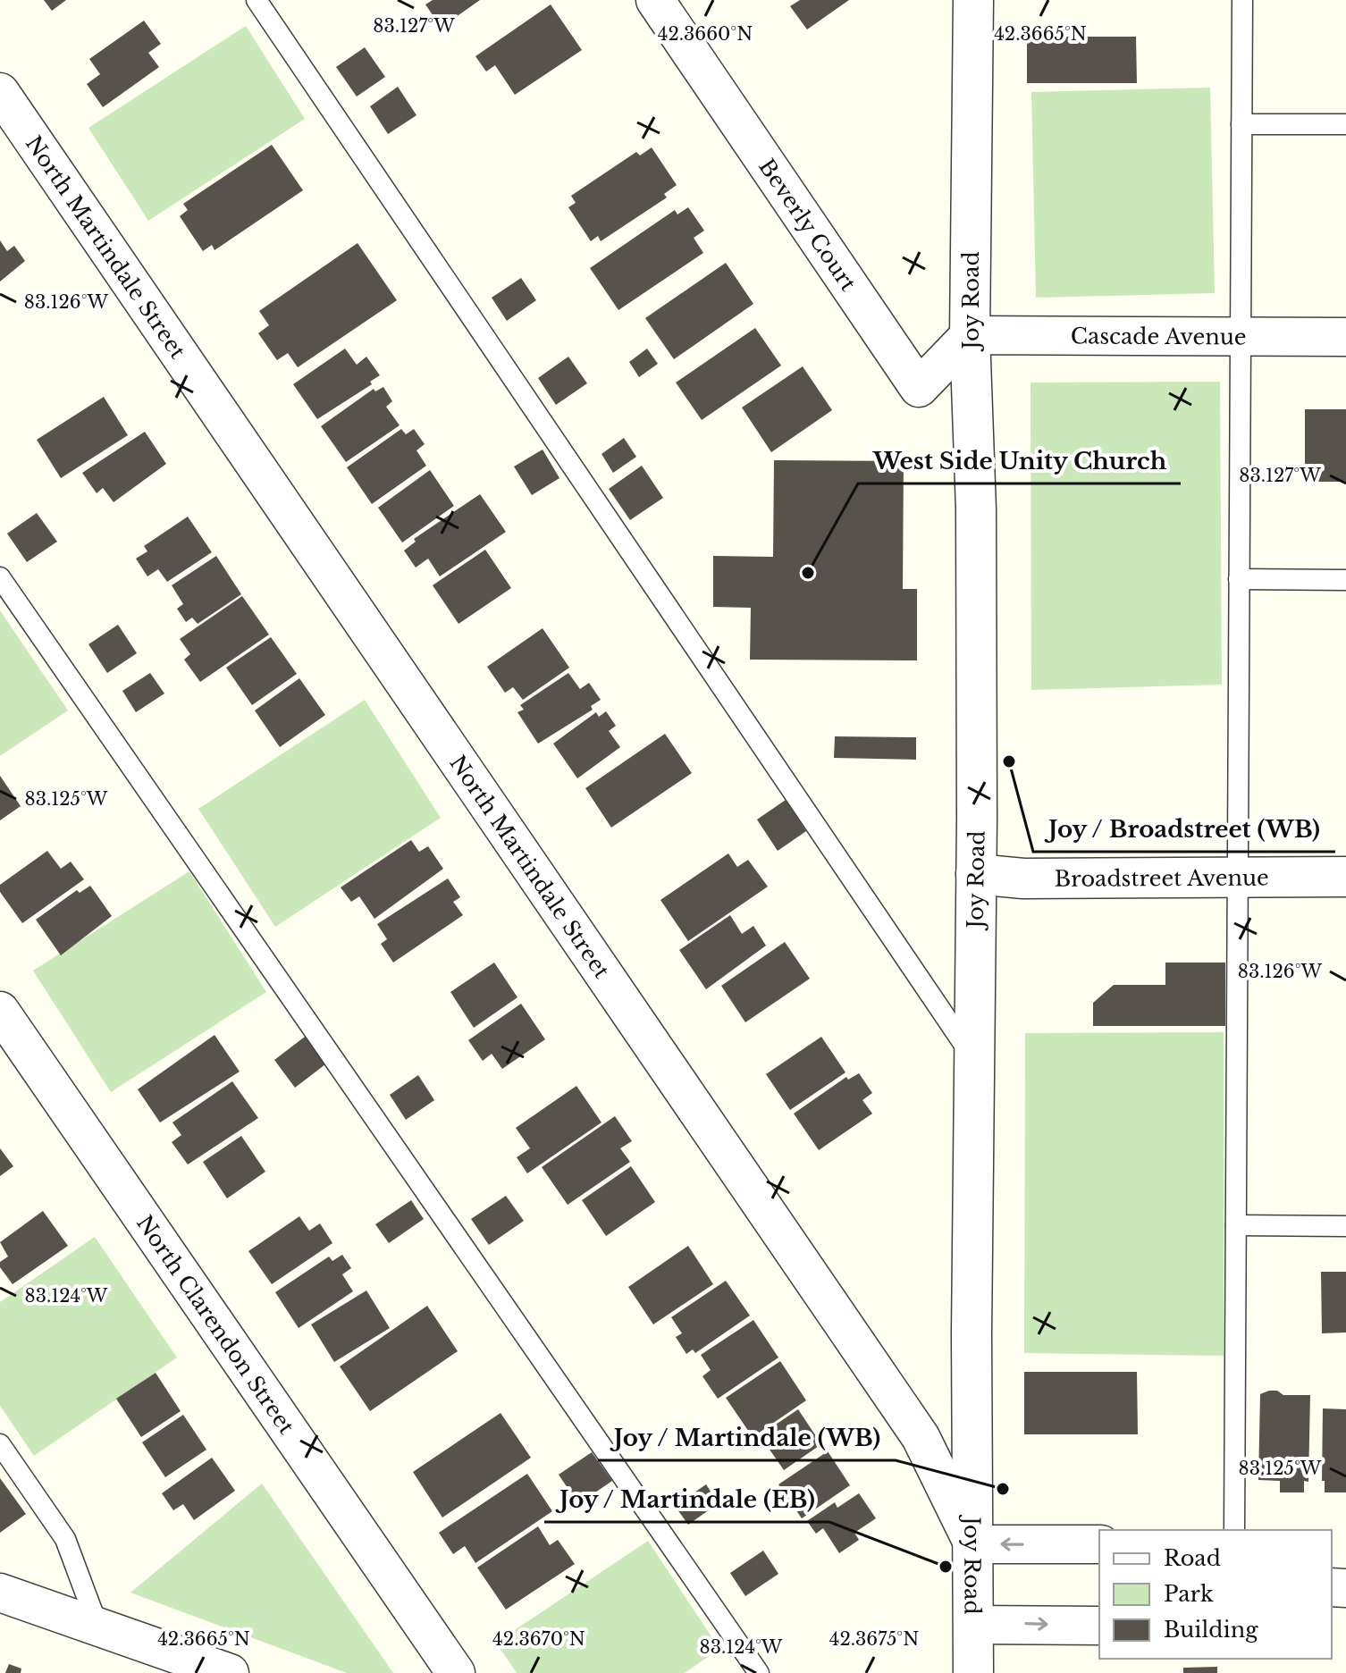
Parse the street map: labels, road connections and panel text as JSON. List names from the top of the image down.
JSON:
{
  "streets": {
    "street": [
      "Beverly Court",
      "North Martindale Street",
      "Joy Road",
      "Cascade Avenue",
      "Broadstreet Avenue",
      "North Clarendon Street"
    ]
  },
  "crossings": [
    ["Beverly Court", "Joy Road"],
    ["Beverly Court", "Cascade Avenue"],
    ["North Martindale Street", "Joy Road"],
    ["Joy Road", "Cascade Avenue"],
    ["Joy Road", "Broadstreet Avenue"]
  ],
  "places": [
    "West Side Unity Church",
    "Joy / Broadstreet (WB)",
    "Joy / Martindale (WB)",
    "Joy / Martindale (EB)"
  ],
  "legend": ["Road", "Park", "Building"],
  "coordinates": [
    "83.127°W",
    "42.3660°N",
    "42.3665°N",
    "83.126°W",
    "83.125°W",
    "83.124°W",
    "42.3670°N",
    "42.3675°N"
  ]
}
